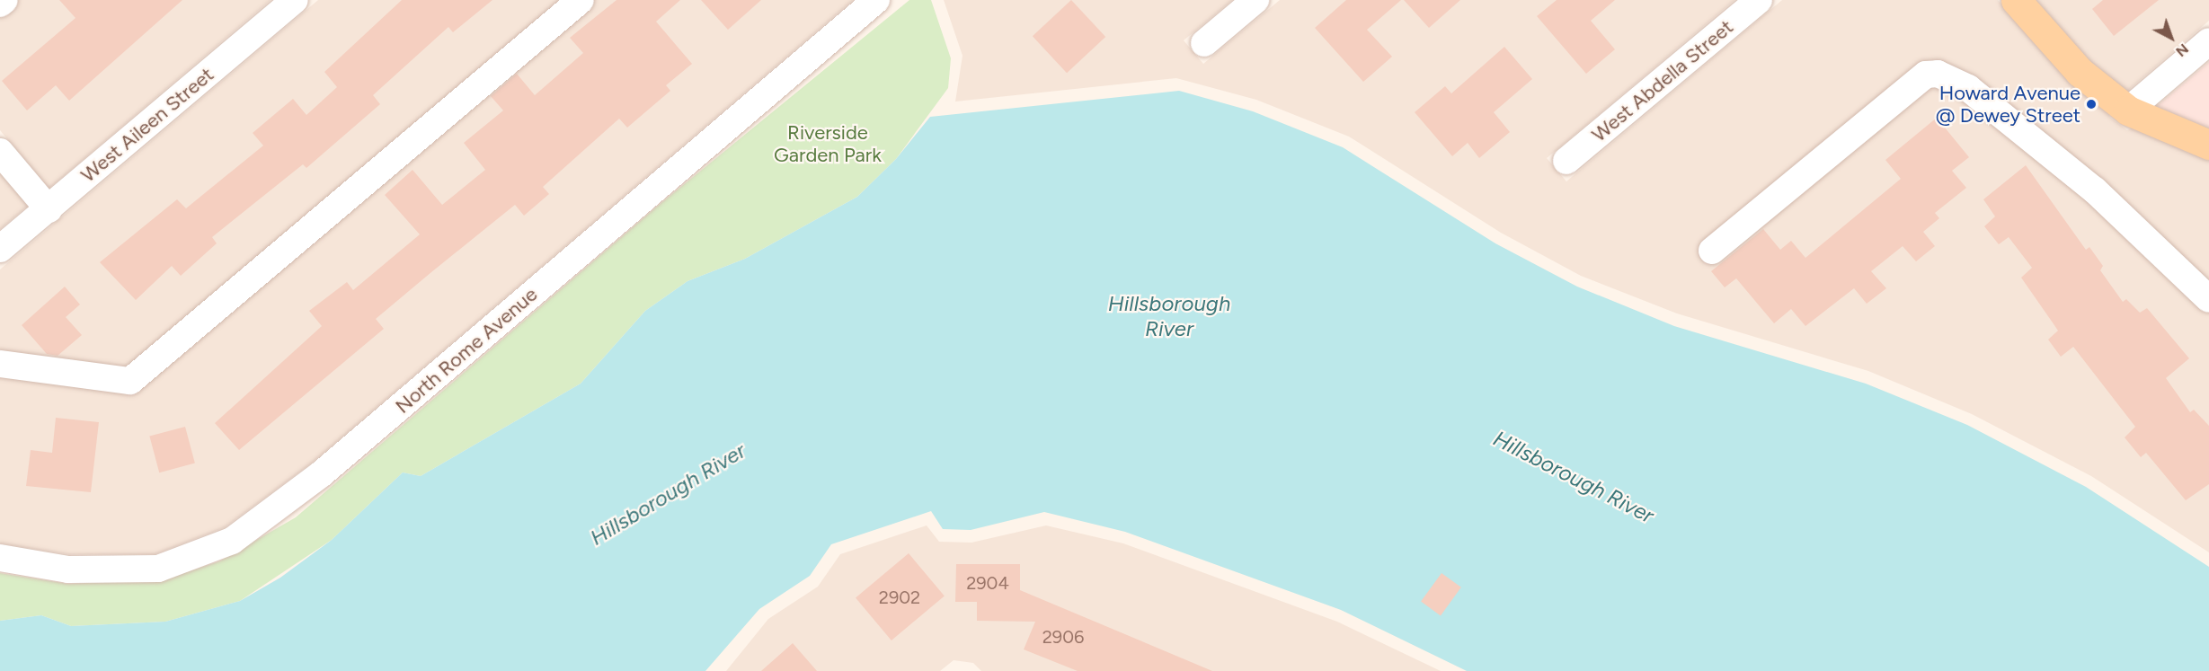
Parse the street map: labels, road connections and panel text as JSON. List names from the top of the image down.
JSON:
{
  "streets": {
    "street": ["West Abdella Street", "West Aileen Street", "North Rome Avenue"]
  },
  "water": ["Hillsborough River"],
  "parks": ["Riverside Garden Park"],
  "places": ["Howard Avenue @ Dewey Street"],
  "house_numbers": ["2904", "2902", "2906"],
  "north": "bottom right"
}
